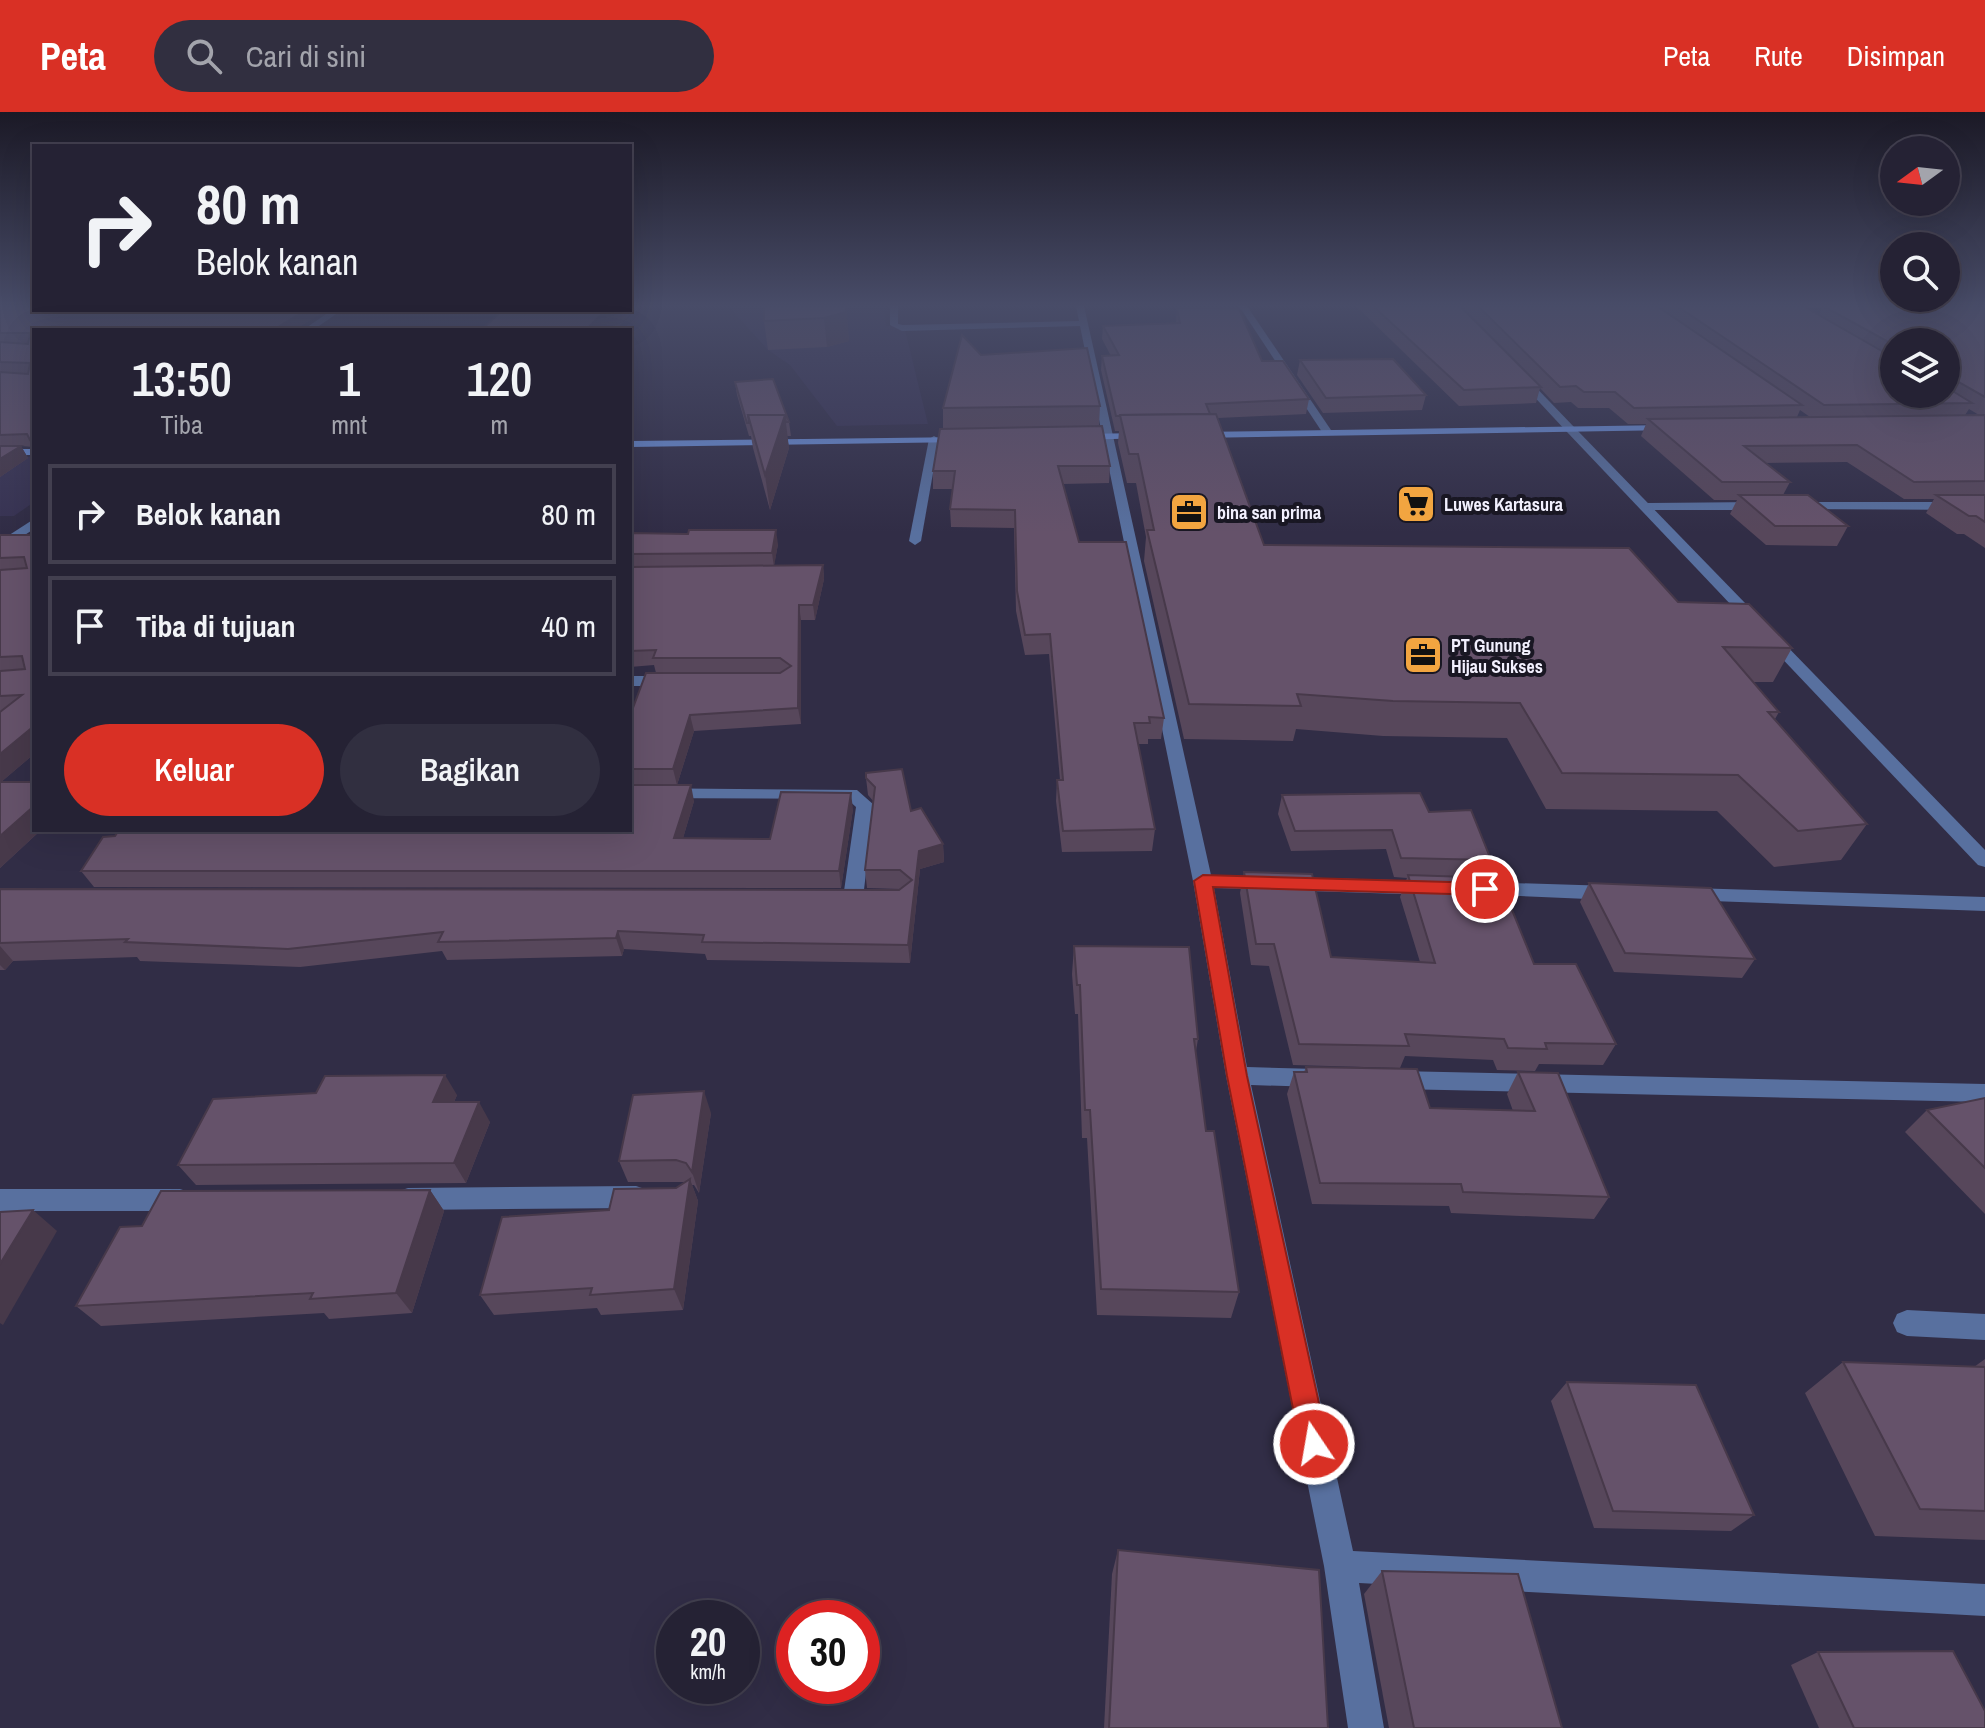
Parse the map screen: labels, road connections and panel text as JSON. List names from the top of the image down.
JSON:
{
  "places": {
    "supermarket": ["Luwes Kartasura"],
    "office": ["bina san prima", "PT Gunung Hijau Sukses"]
  },
  "north": "left",
  "page": {
    "header": "Peta",
    "search": "Cari di sini",
    "nav": ["Peta", "Rute", "Disimpan"],
    "turn": ["80 m", "Belok kanan"],
    "eta": [
      "13:50",
      "Tiba",
      "1",
      "mnt",
      "120",
      "m"
    ],
    "list": [
      {
        "name": "Belok kanan",
        "value": "80 m"
      },
      {
        "name": "Tiba di tujuan",
        "value": "40 m"
      }
    ],
    "buttons": ["Keluar", "Bagikan"],
    "speed": "20 km/h",
    "limit": "30"
  }
}
